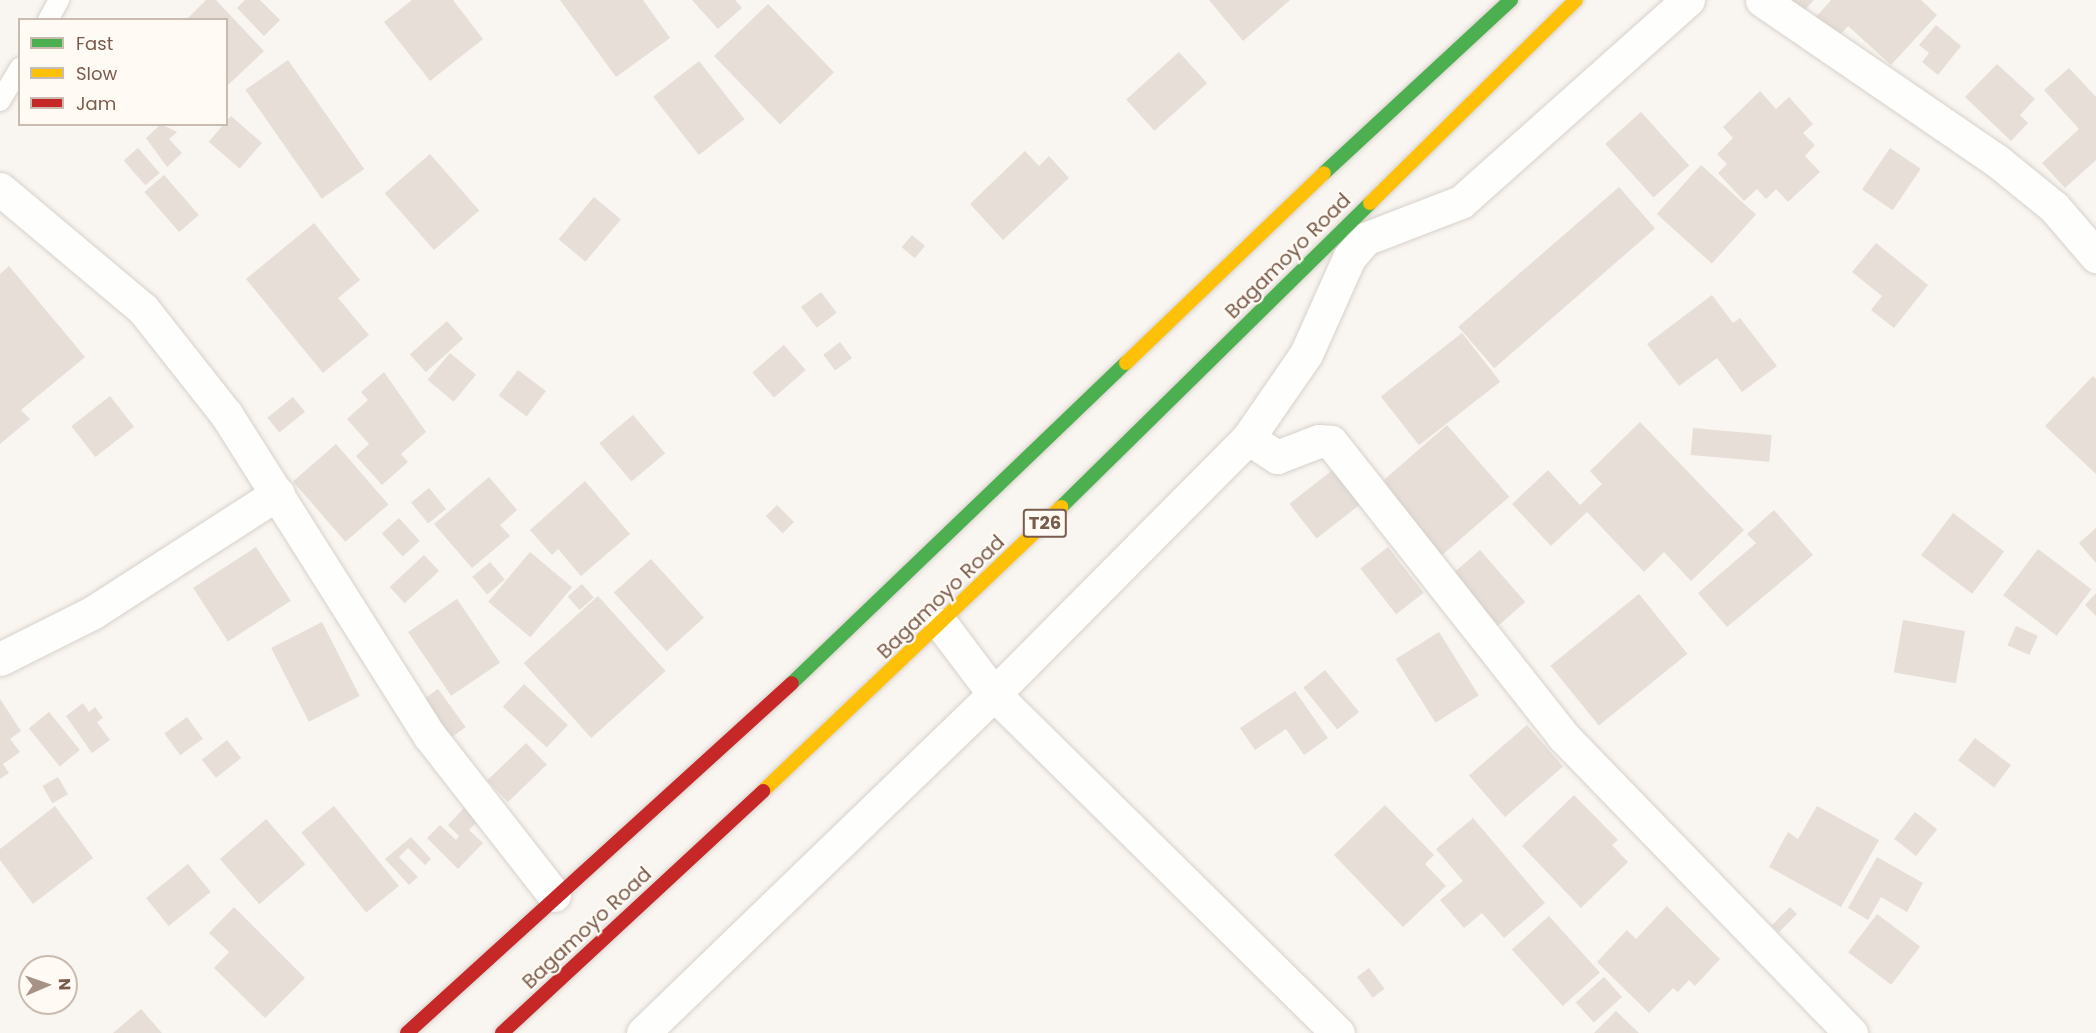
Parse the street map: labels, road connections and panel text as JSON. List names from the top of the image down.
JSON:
{
  "streets": {
    "main road": ["Bagamoyo Road", "T26"]
  },
  "legend": ["Fast", "Slow", "Jam"],
  "north": "right"
}
